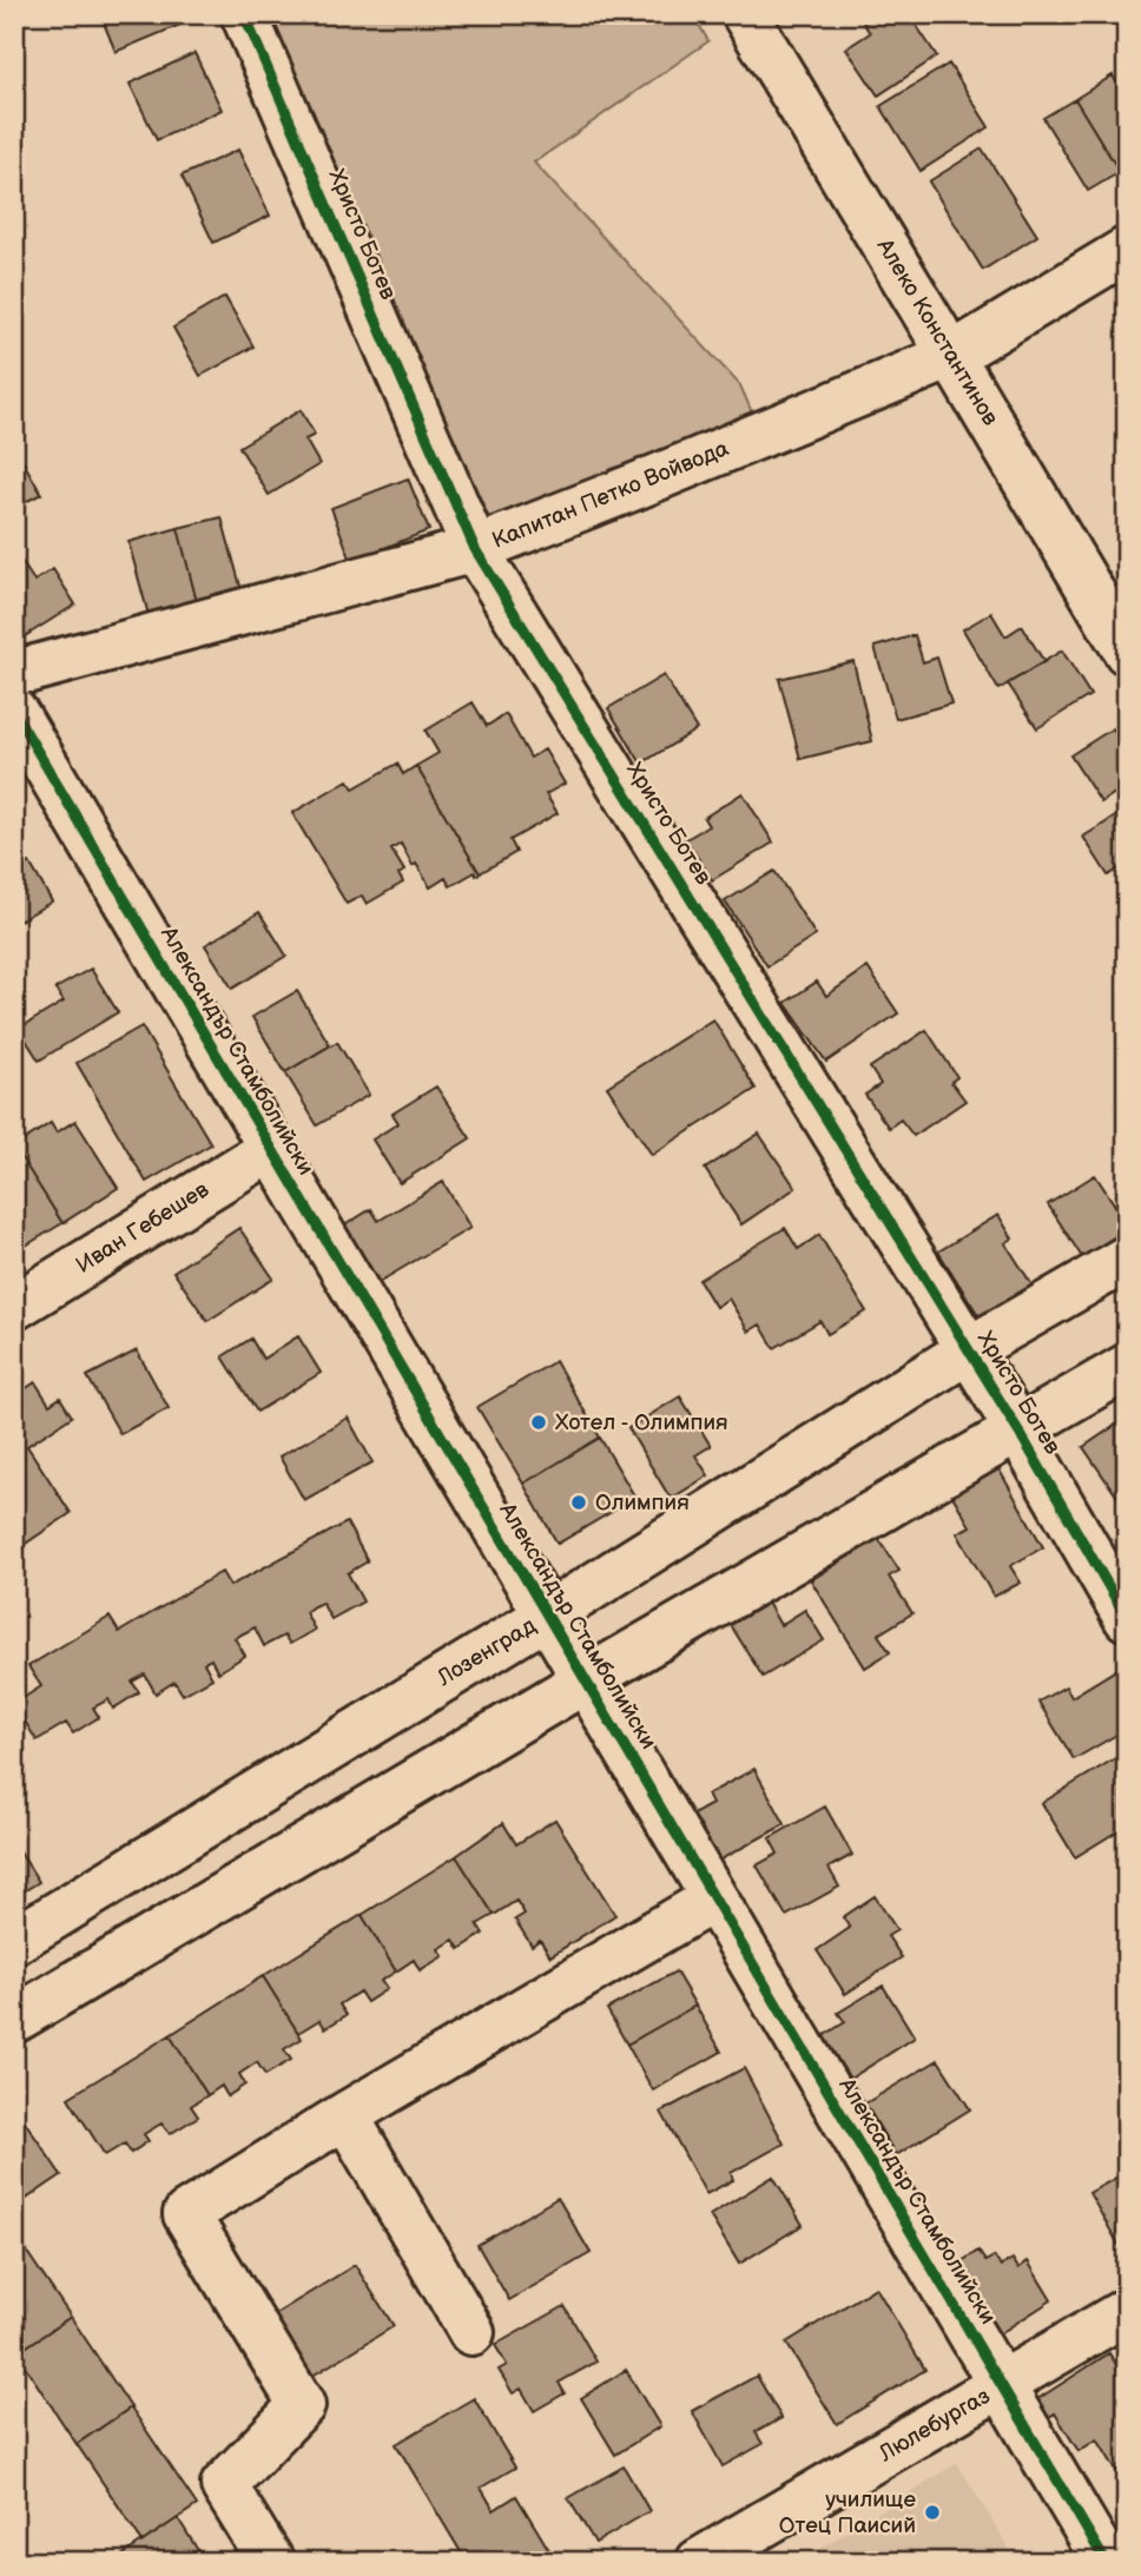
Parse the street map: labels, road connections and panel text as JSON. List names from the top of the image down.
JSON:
{
  "streets": {
    "street": [
      "Христо Ботев",
      "Алеко Константинов",
      "Капитан Петко Войвода",
      "Александър Стамболийски",
      "Иван Гебешев",
      "Лозенград",
      "Люлебургаз"
    ]
  },
  "crossings": [
    ["Христо Ботев", "Капитан Петко Войвода"],
    ["Христо Ботев", "Лозенград"],
    ["Алеко Константинов", "Капитан Петко Войвода"],
    ["Александър Стамболийски", "Иван Гебешев"],
    ["Александър Стамболийски", "Лозенград"],
    ["Александър Стамболийски", "Люлебургаз"]
  ],
  "places": ["Хотел - Олимпия", "Олимпия", "училище Отец Паисий"]
}
